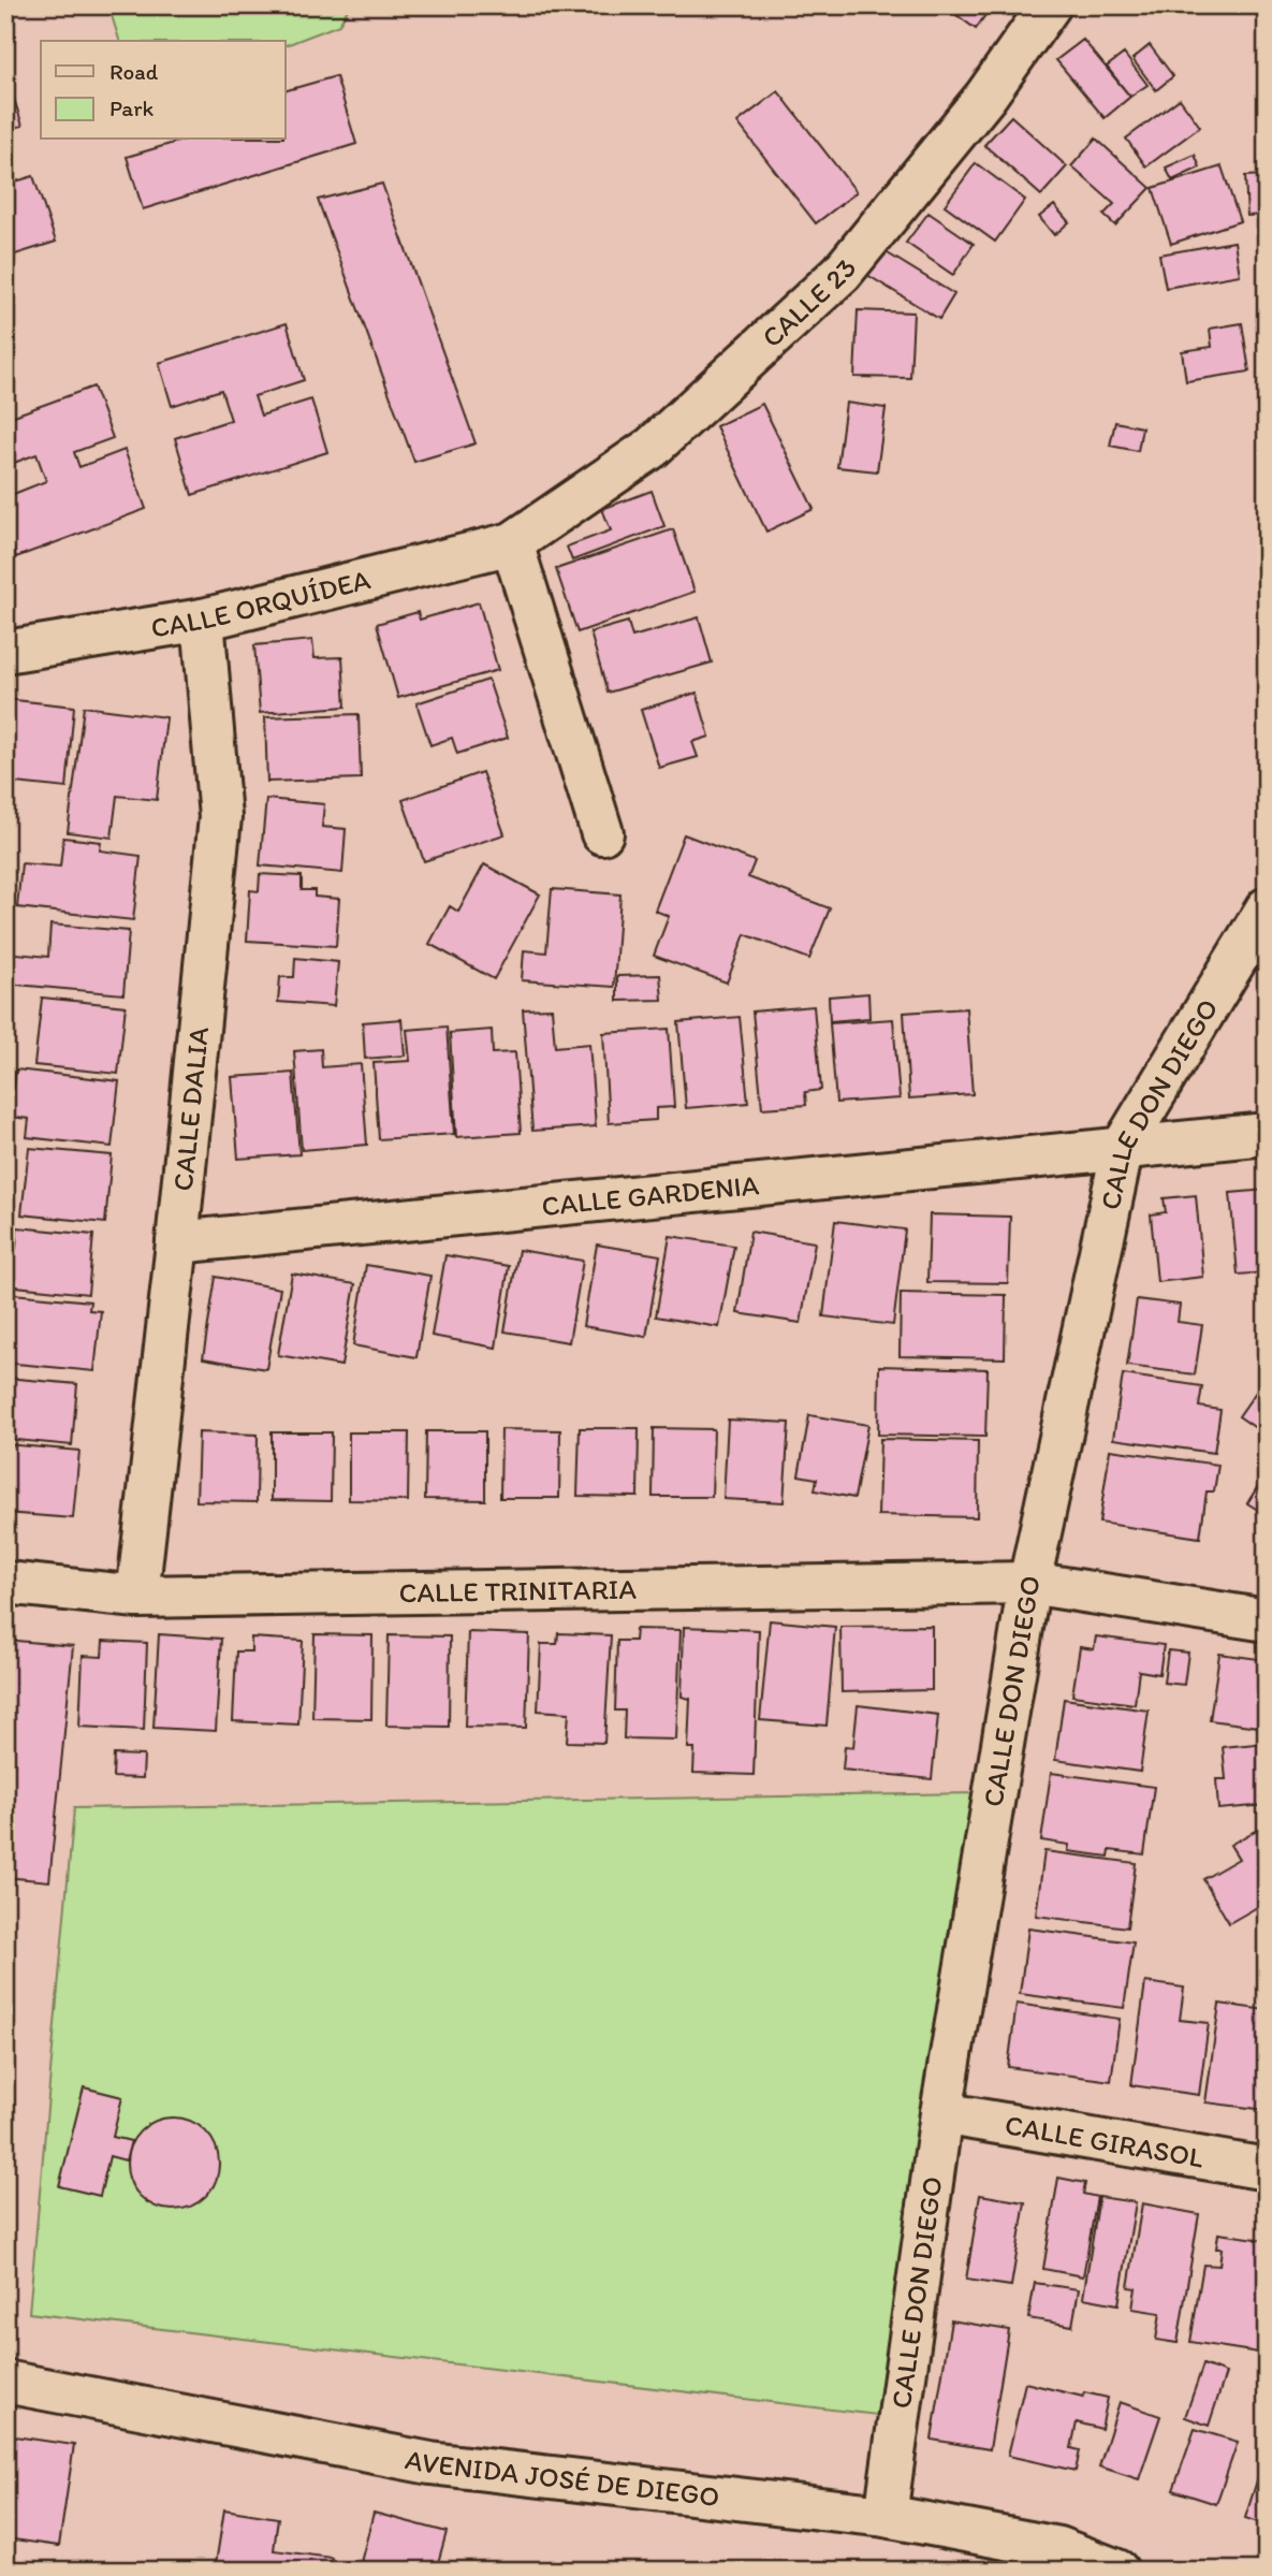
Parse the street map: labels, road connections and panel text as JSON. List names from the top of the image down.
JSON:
{
  "streets": {
    "street": [
      "CALLE 23",
      "CALLE ORQUÍDEA",
      "CALLE DON DIEGO",
      "CALLE DALIA",
      "CALLE GARDENIA",
      "CALLE TRINITARIA",
      "CALLE GIRASOL",
      "AVENIDA JOSÉ DE DIEGO"
    ]
  },
  "crossings": [
    ["CALLE 23", "CALLE ORQUÍDEA"],
    ["CALLE ORQUÍDEA", "CALLE DALIA"],
    ["CALLE DON DIEGO", "CALLE GARDENIA"],
    ["CALLE DON DIEGO", "CALLE TRINITARIA"],
    ["CALLE DON DIEGO", "CALLE GIRASOL"],
    ["CALLE DON DIEGO", "AVENIDA JOSÉ DE DIEGO"],
    ["CALLE DALIA", "CALLE GARDENIA"],
    ["CALLE DALIA", "CALLE TRINITARIA"]
  ],
  "legend": ["Road", "Park"]
}
